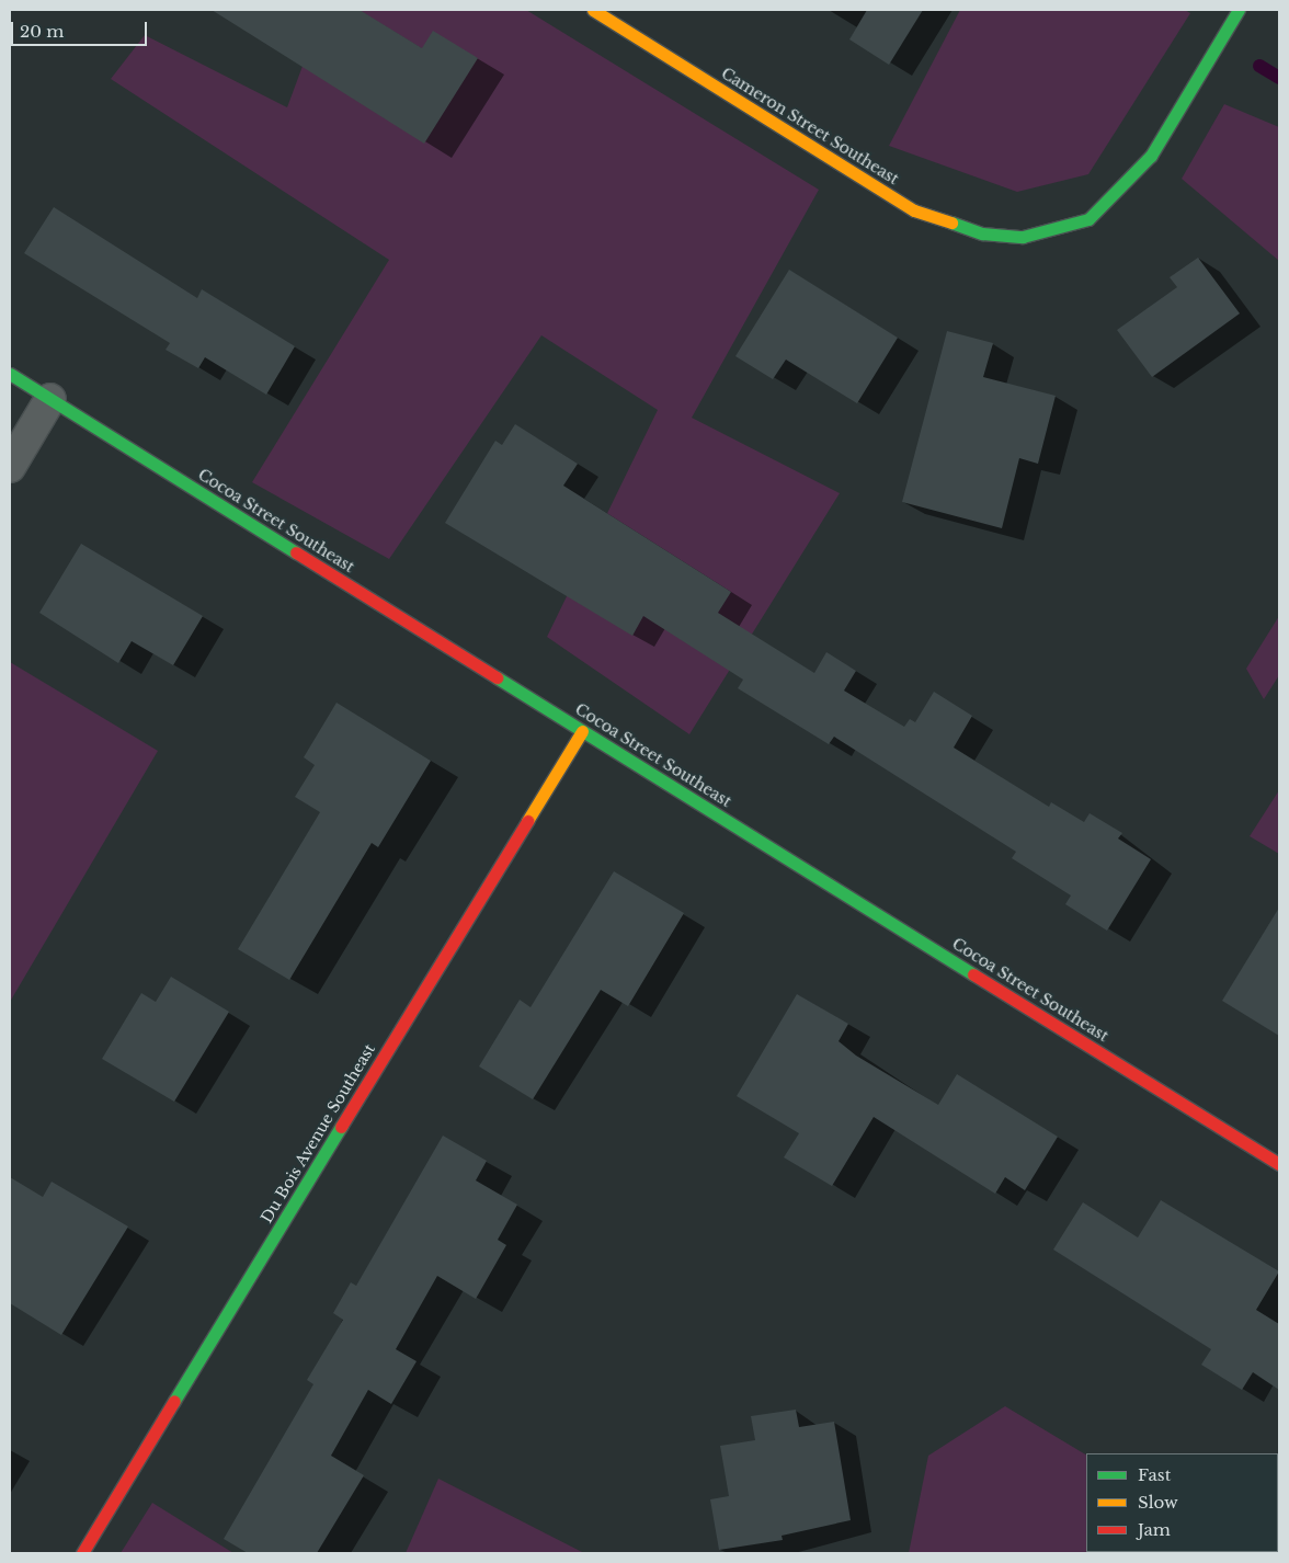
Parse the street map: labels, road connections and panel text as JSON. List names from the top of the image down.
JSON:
{
  "streets": {
    "street": ["Cameron Street Southeast", "Cocoa Street Southeast", "Du Bois Avenue Southeast"]
  },
  "crossings": [
    ["Cocoa Street Southeast", "Du Bois Avenue Southeast"]
  ],
  "legend": ["Fast", "Slow", "Jam"],
  "scale_bar": "20 m"
}
